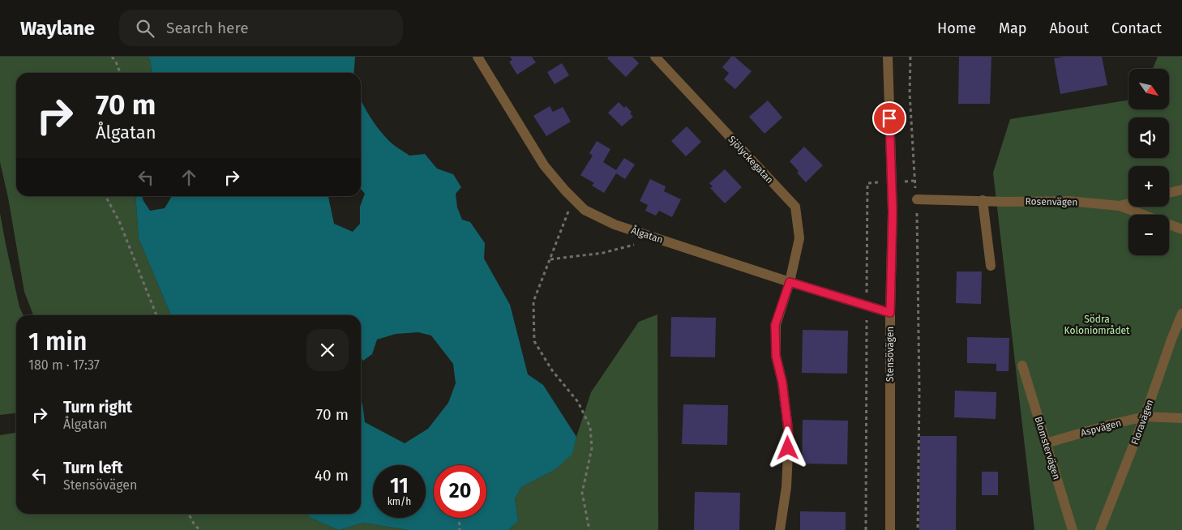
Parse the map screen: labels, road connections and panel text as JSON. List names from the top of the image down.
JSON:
{
  "streets": {
    "street": [
      "Sjölyckegatan",
      "Rosenvägen",
      "Ålgatan",
      "Stensövägen",
      "Floravägen",
      "Aspvägen",
      "Blomstervägen"
    ]
  },
  "crossings": [
    ["Sjölyckegatan", "Ålgatan"],
    ["Ålgatan", "Stensövägen"],
    ["Floravägen", "Aspvägen"],
    ["Aspvägen", "Blomstervägen"]
  ],
  "parks": ["Södra Koloniområdet"],
  "north": "bottom right",
  "page": {
    "header": "Waylane",
    "search": "Search here",
    "nav": [
      "Home",
      "Map",
      "About",
      "Contact"
    ],
    "map_buttons": ["+", "−"],
    "turn": ["70 m", "Ålgatan"],
    "heading": ["1 min", "180 m · 17:37"],
    "list": [
      {
        "name": "Turn right",
        "note": "Ålgatan",
        "value": "70 m"
      },
      {
        "name": "Turn left",
        "note": "Stensövägen",
        "value": "40 m"
      }
    ],
    "speed": "11 km/h",
    "limit": "20"
  }
}
